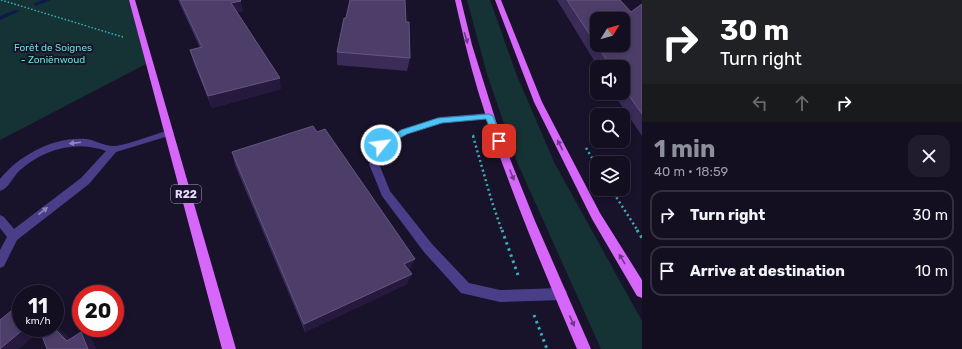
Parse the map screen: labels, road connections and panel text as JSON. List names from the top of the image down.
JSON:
{
  "streets": {
    "main road": ["R22"]
  },
  "parks": ["Forêt de Soignes - Zoniënwoud"],
  "north": "top right",
  "page": {
    "turn": ["30 m", "Turn right"],
    "heading": ["1 min", "40 m · 18:59"],
    "list": [
      {
        "name": "Turn right",
        "value": "30 m"
      },
      {
        "name": "Arrive at destination",
        "value": "10 m"
      }
    ],
    "speed": "11 km/h",
    "limit": "20"
  }
}
